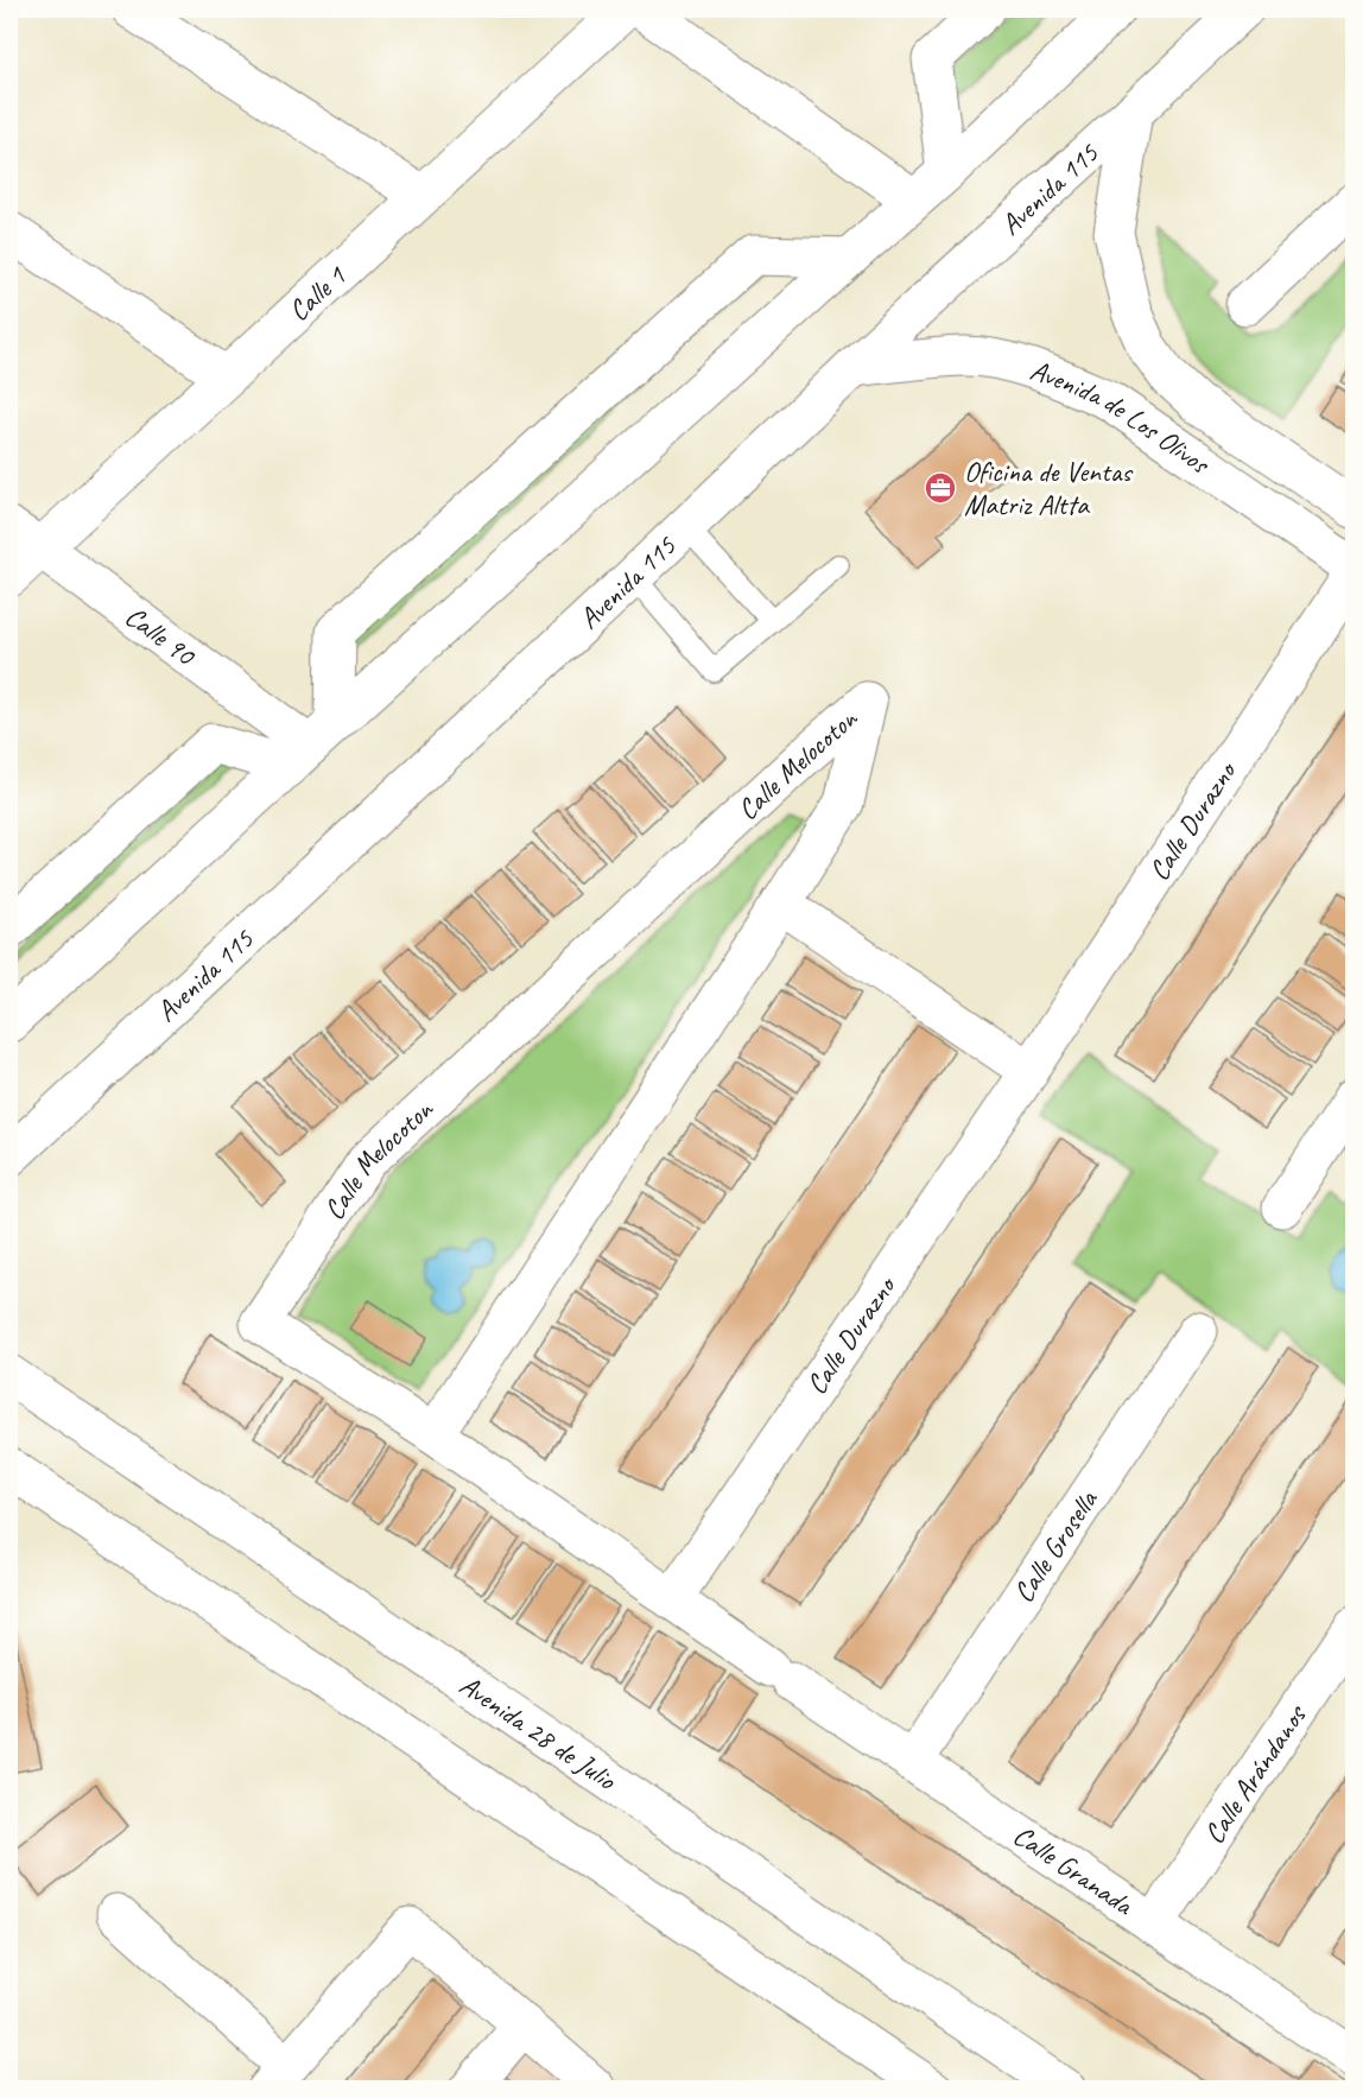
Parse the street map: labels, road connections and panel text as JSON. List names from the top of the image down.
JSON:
{
  "streets": {
    "street": [
      "Avenida 115",
      "Calle 1",
      "Avenida de Los Olivos",
      "Calle 90",
      "Calle Melocoton",
      "Calle Durazno",
      "Calle Grosella",
      "Avenida 28 de Julio",
      "Calle Arándanos",
      "Calle Granada"
    ]
  },
  "crossings": [
    ["Avenida 115", "Avenida de Los Olivos"],
    ["Calle 1", "Calle 90"],
    ["Calle Durazno", "Calle Granada"],
    ["Calle Grosella", "Calle Granada"],
    ["Calle Arándanos", "Calle Granada"]
  ],
  "places": {
    "office": ["Oficina de Ventas Matriz Altta"]
  }
}
